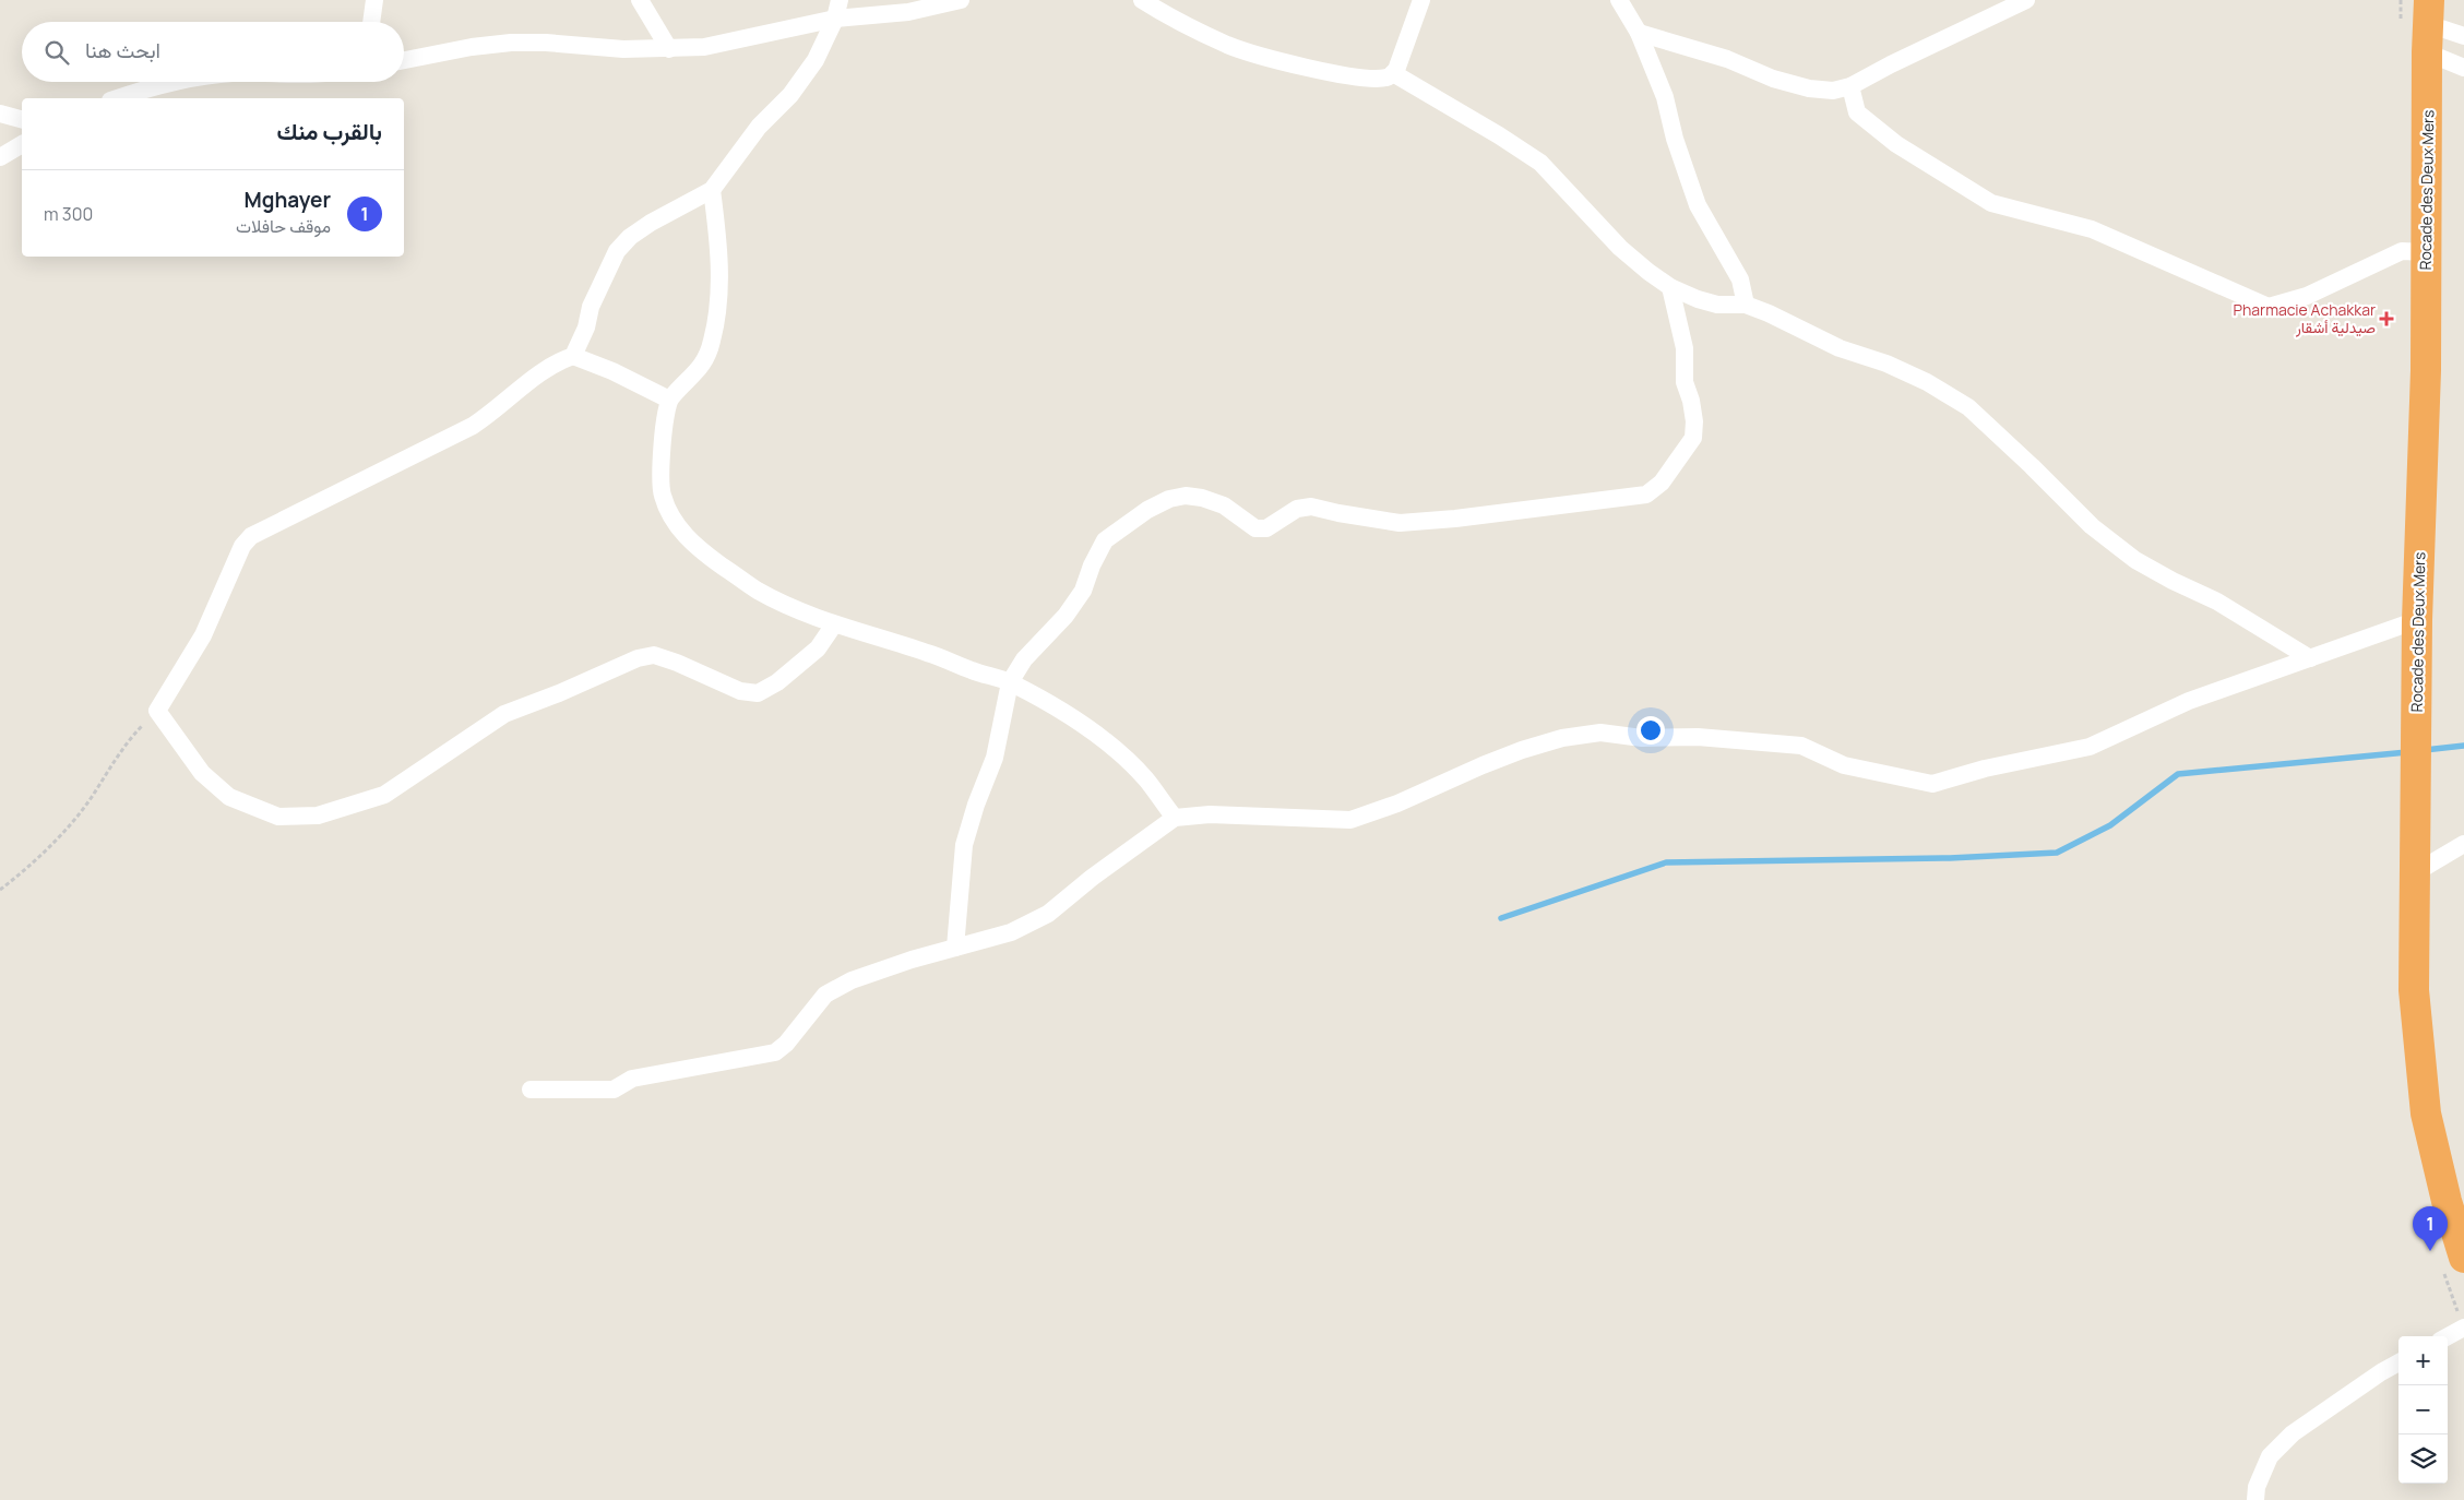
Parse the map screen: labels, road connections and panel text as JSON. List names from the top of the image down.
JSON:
{
  "streets": {
    "highway": ["Rocade des Deux Mers"]
  },
  "places": {
    "health": ["Pharmacie Achakkar صيدلية أشقار"]
  },
  "page": {
    "search": "ابحث هنا",
    "heading": "بالقرب منك",
    "list": [
      {
        "mark": "1",
        "name": "Mghayer",
        "note": "موقف حافلات",
        "value": "300 m"
      }
    ],
    "pins": "1",
    "map_buttons": ["+", "−"]
  }
}
